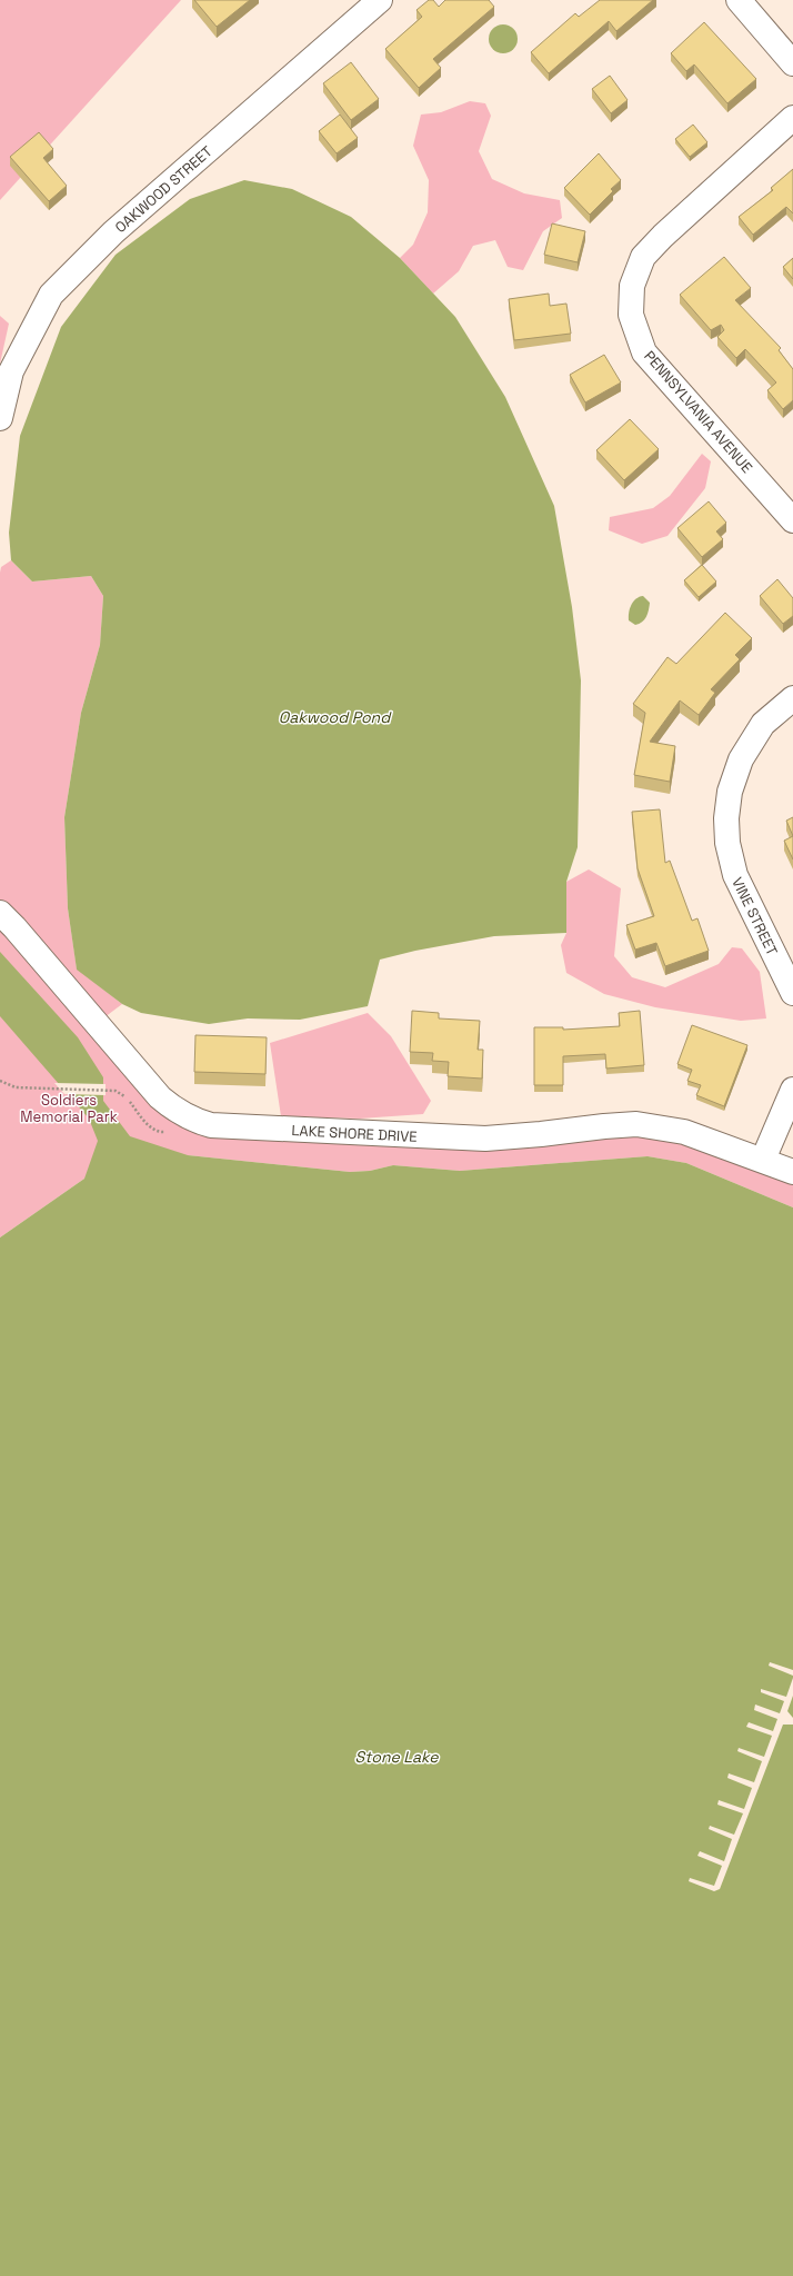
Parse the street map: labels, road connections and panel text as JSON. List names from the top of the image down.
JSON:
{
  "streets": {
    "street": [
      "OAKWOOD STREET",
      "PENNSYLVANIA AVENUE",
      "VINE STREET",
      "LAKE SHORE DRIVE"
    ]
  },
  "water": ["Oakwood Pond", "Stone Lake"],
  "parks": ["Soldiers Memorial Park"]
}
